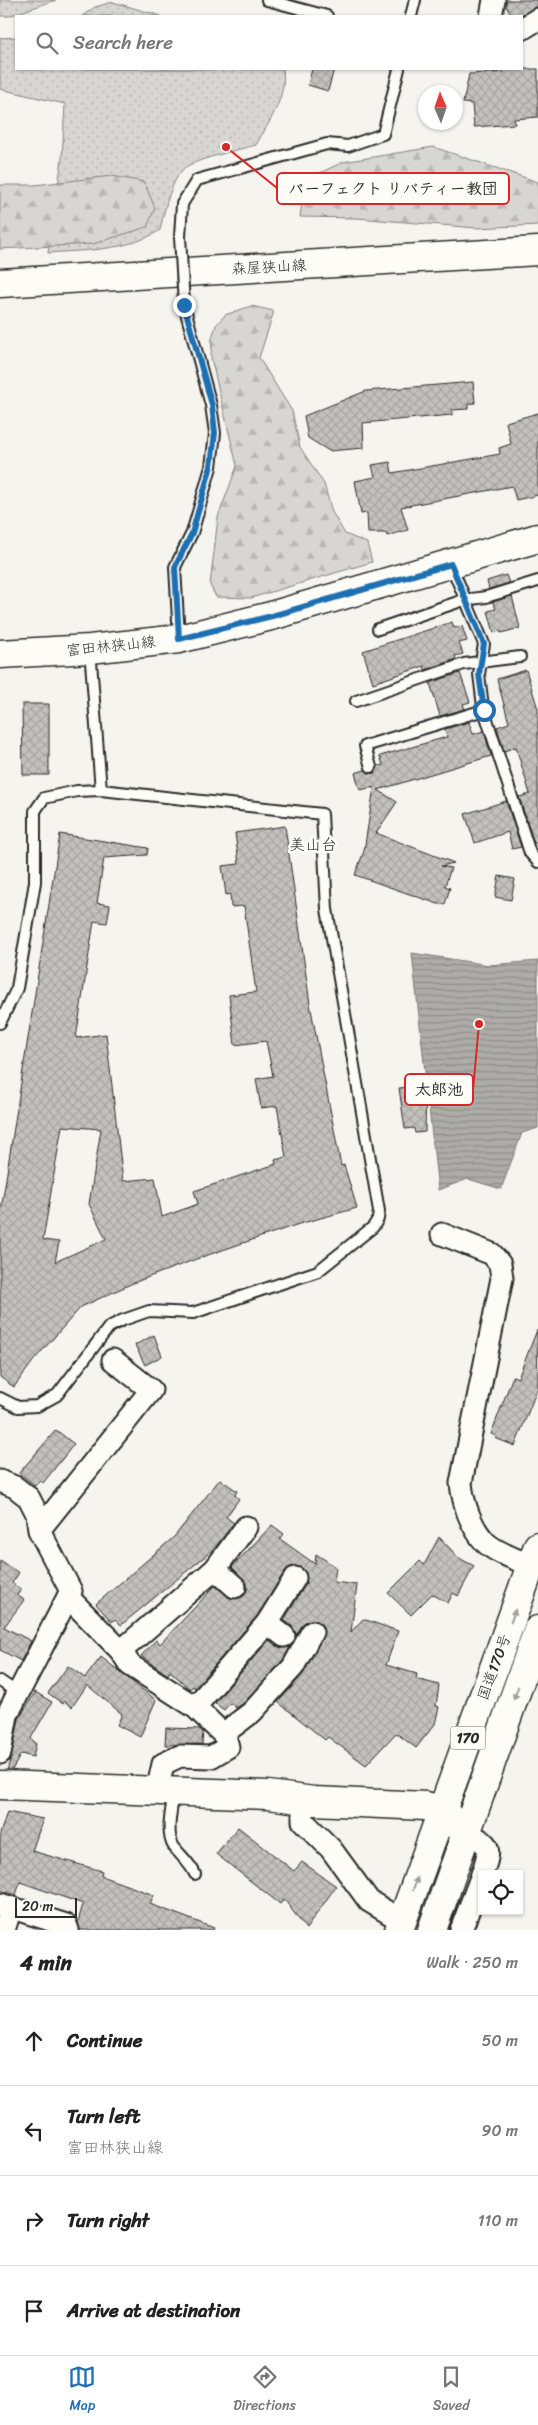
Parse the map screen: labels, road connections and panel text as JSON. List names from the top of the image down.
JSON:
{
  "streets": {
    "main road": [
      "森屋狭山線",
      "富田林狭山線",
      "国道170号",
      "170"
    ]
  },
  "districts": ["美山台"],
  "places": ["パーフェクト リバティー教団", "太郎池"],
  "scale_bar": "20 m",
  "north": "top",
  "page": {
    "search": "Search here",
    "scale": "20 m",
    "heading": ["4 min", "Walk · 250 m"],
    "list": [
      ["Continue", "50 m"],
      ["Turn left", "富田林狭山線", "90 m"],
      ["Turn right", "110 m"],
      "Arrive at destination"
    ],
    "nav": ["Map", "Directions", "Saved"]
  }
}
